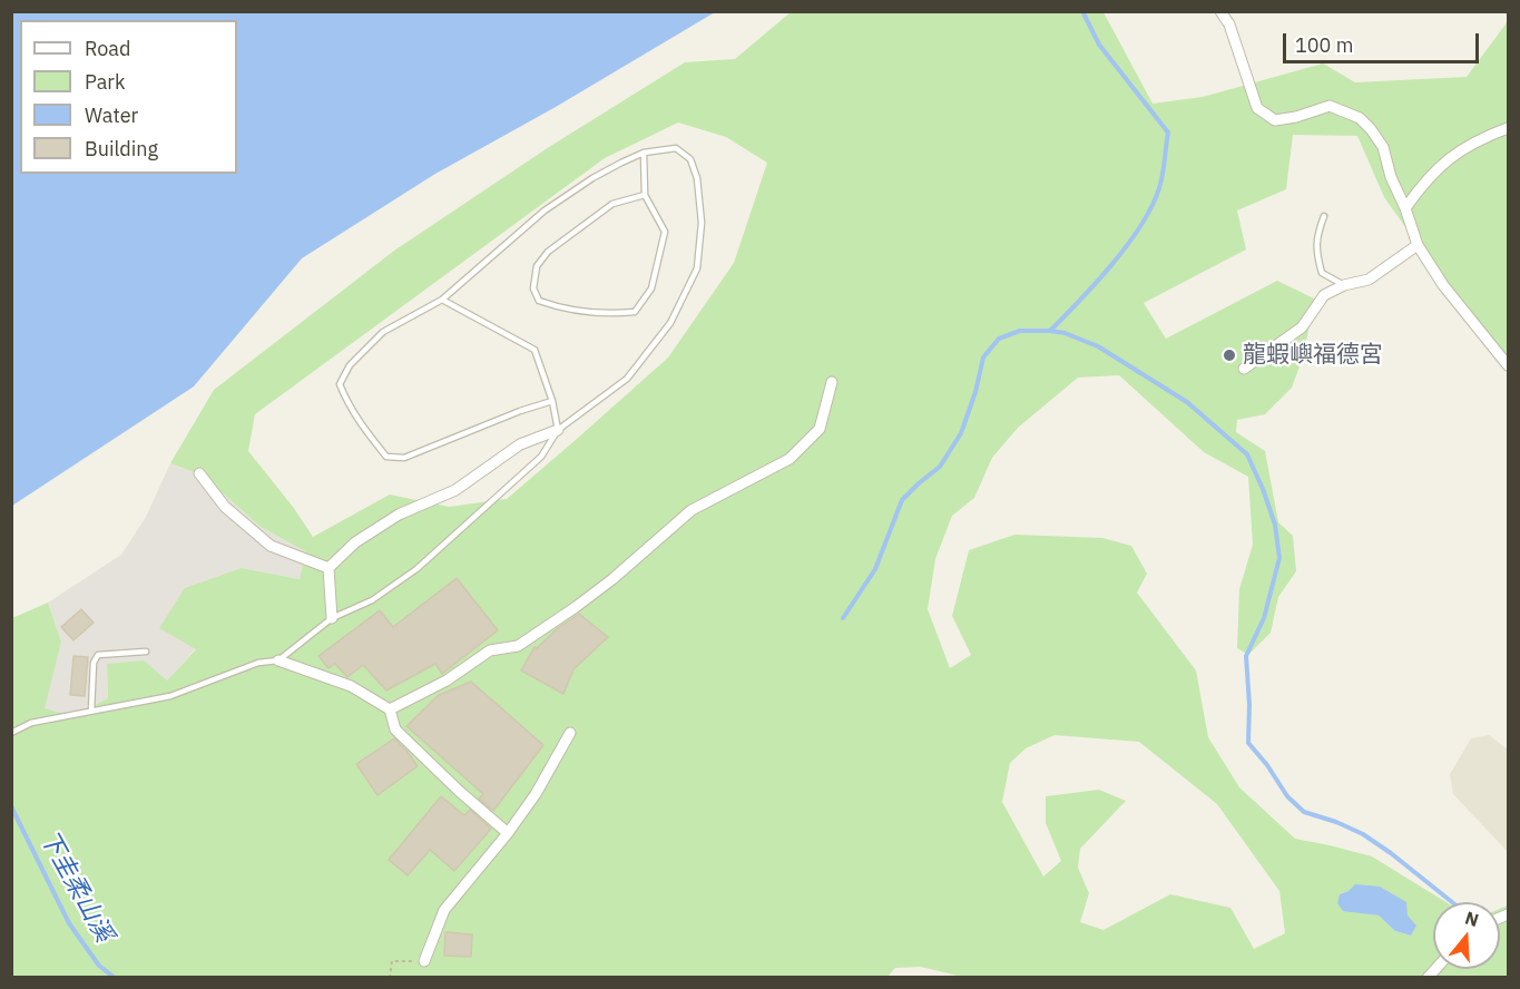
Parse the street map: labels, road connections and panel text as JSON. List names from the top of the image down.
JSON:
{
  "water": ["下圭柔山溪"],
  "places": ["龍蝦嶼福德宮"],
  "legend": [
    "Road",
    "Park",
    "Water",
    "Building"
  ],
  "scale_bar": "100 m",
  "north": "top"
}
